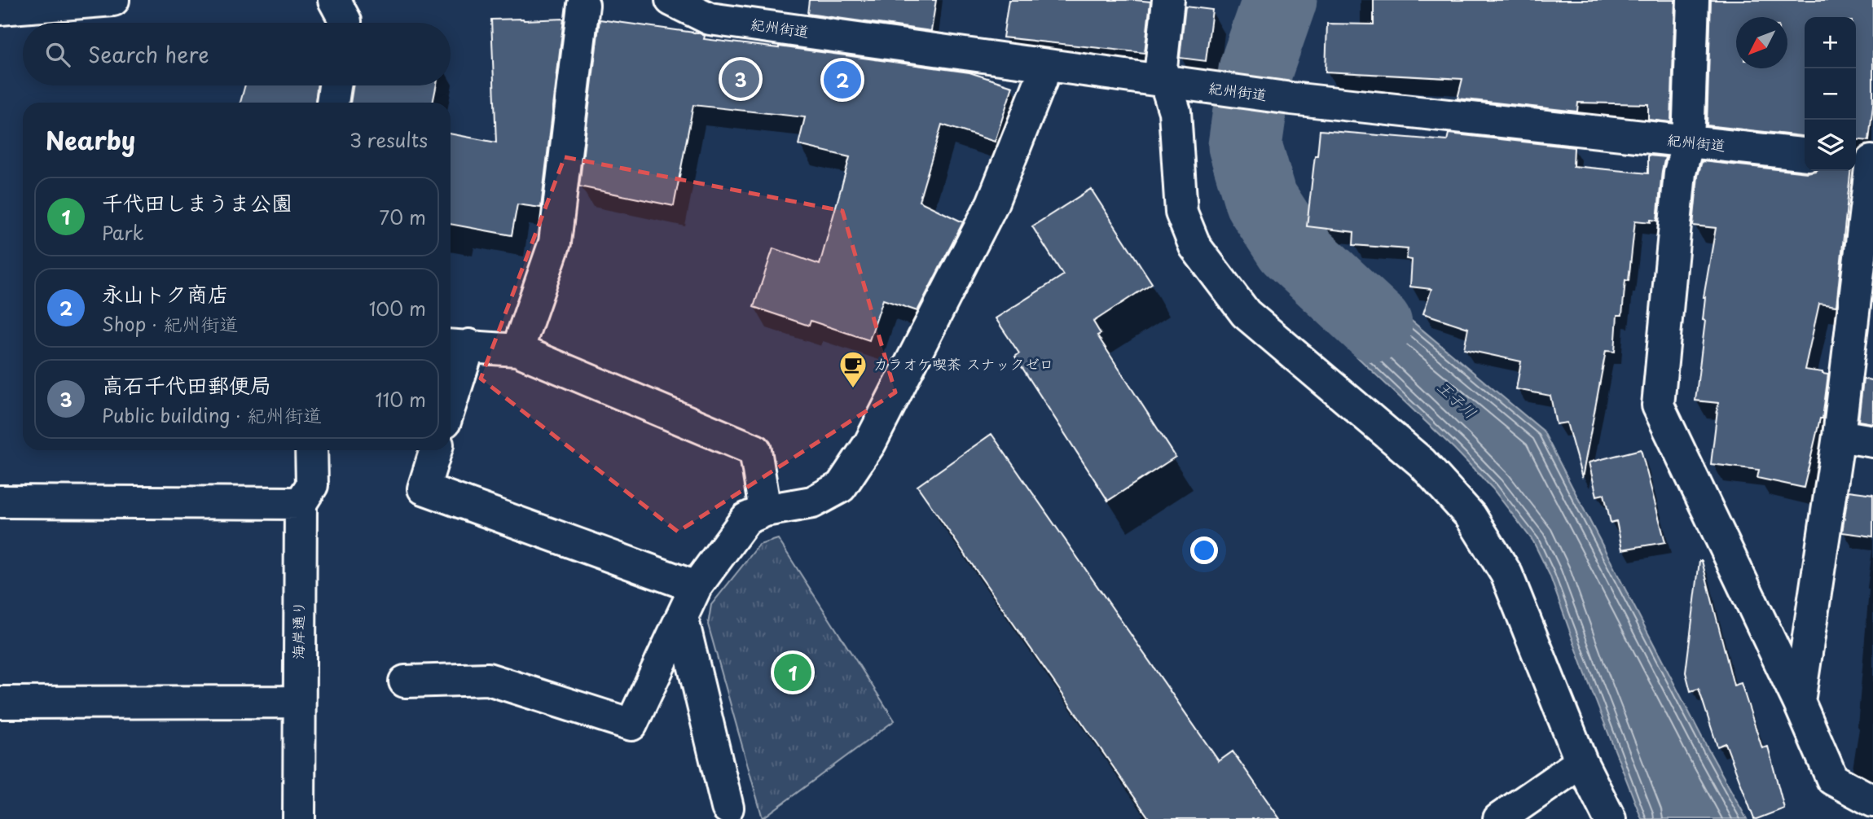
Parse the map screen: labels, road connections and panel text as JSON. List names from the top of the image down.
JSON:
{
  "streets": {
    "street": ["紀州街道", "海岸通り"]
  },
  "water": ["王子川"],
  "places": {
    "cafe": ["カラオケ喫茶 スナックゼロ"]
  },
  "north": "bottom left",
  "page": {
    "map_buttons": ["+", "−"],
    "search": "Search here",
    "pins": ["3", "2", "1"],
    "heading": ["Nearby", "3 results"],
    "list": [
      {
        "mark": "1",
        "name": "千代田しまうま公園",
        "note": "Park",
        "value": "70 m"
      },
      {
        "mark": "2",
        "name": "永山トク商店",
        "note": "Shop · 紀州街道",
        "value": "100 m"
      },
      {
        "mark": "3",
        "name": "高石千代田郵便局",
        "note": "Public building · 紀州街道",
        "value": "110 m"
      }
    ]
  }
}
